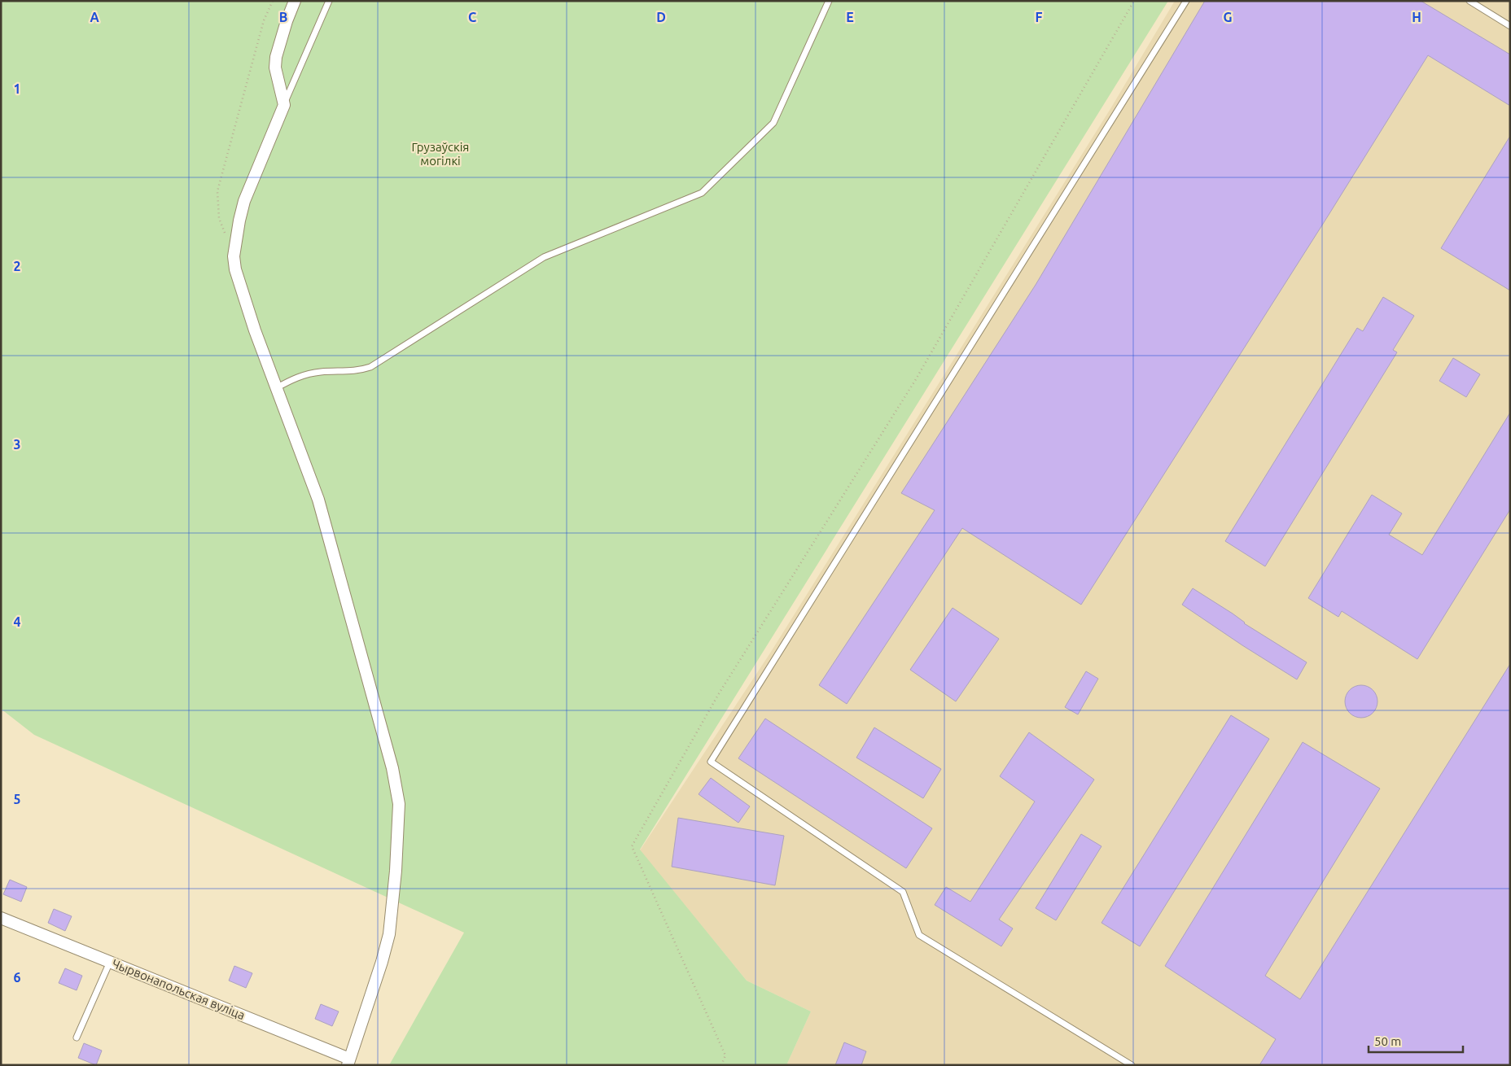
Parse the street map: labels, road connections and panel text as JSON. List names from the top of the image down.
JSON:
{
  "streets": {
    "street": ["Чырвонапольская вуліца"]
  },
  "parks": ["Грузаўскія могілкі"],
  "scale_bar": "50 m",
  "grid": {
    "columns": [
      "A",
      "B",
      "C",
      "D",
      "E",
      "F",
      "G",
      "H"
    ],
    "rows": [
      "1",
      "2",
      "3",
      "4",
      "5",
      "6"
    ]
  }
}
